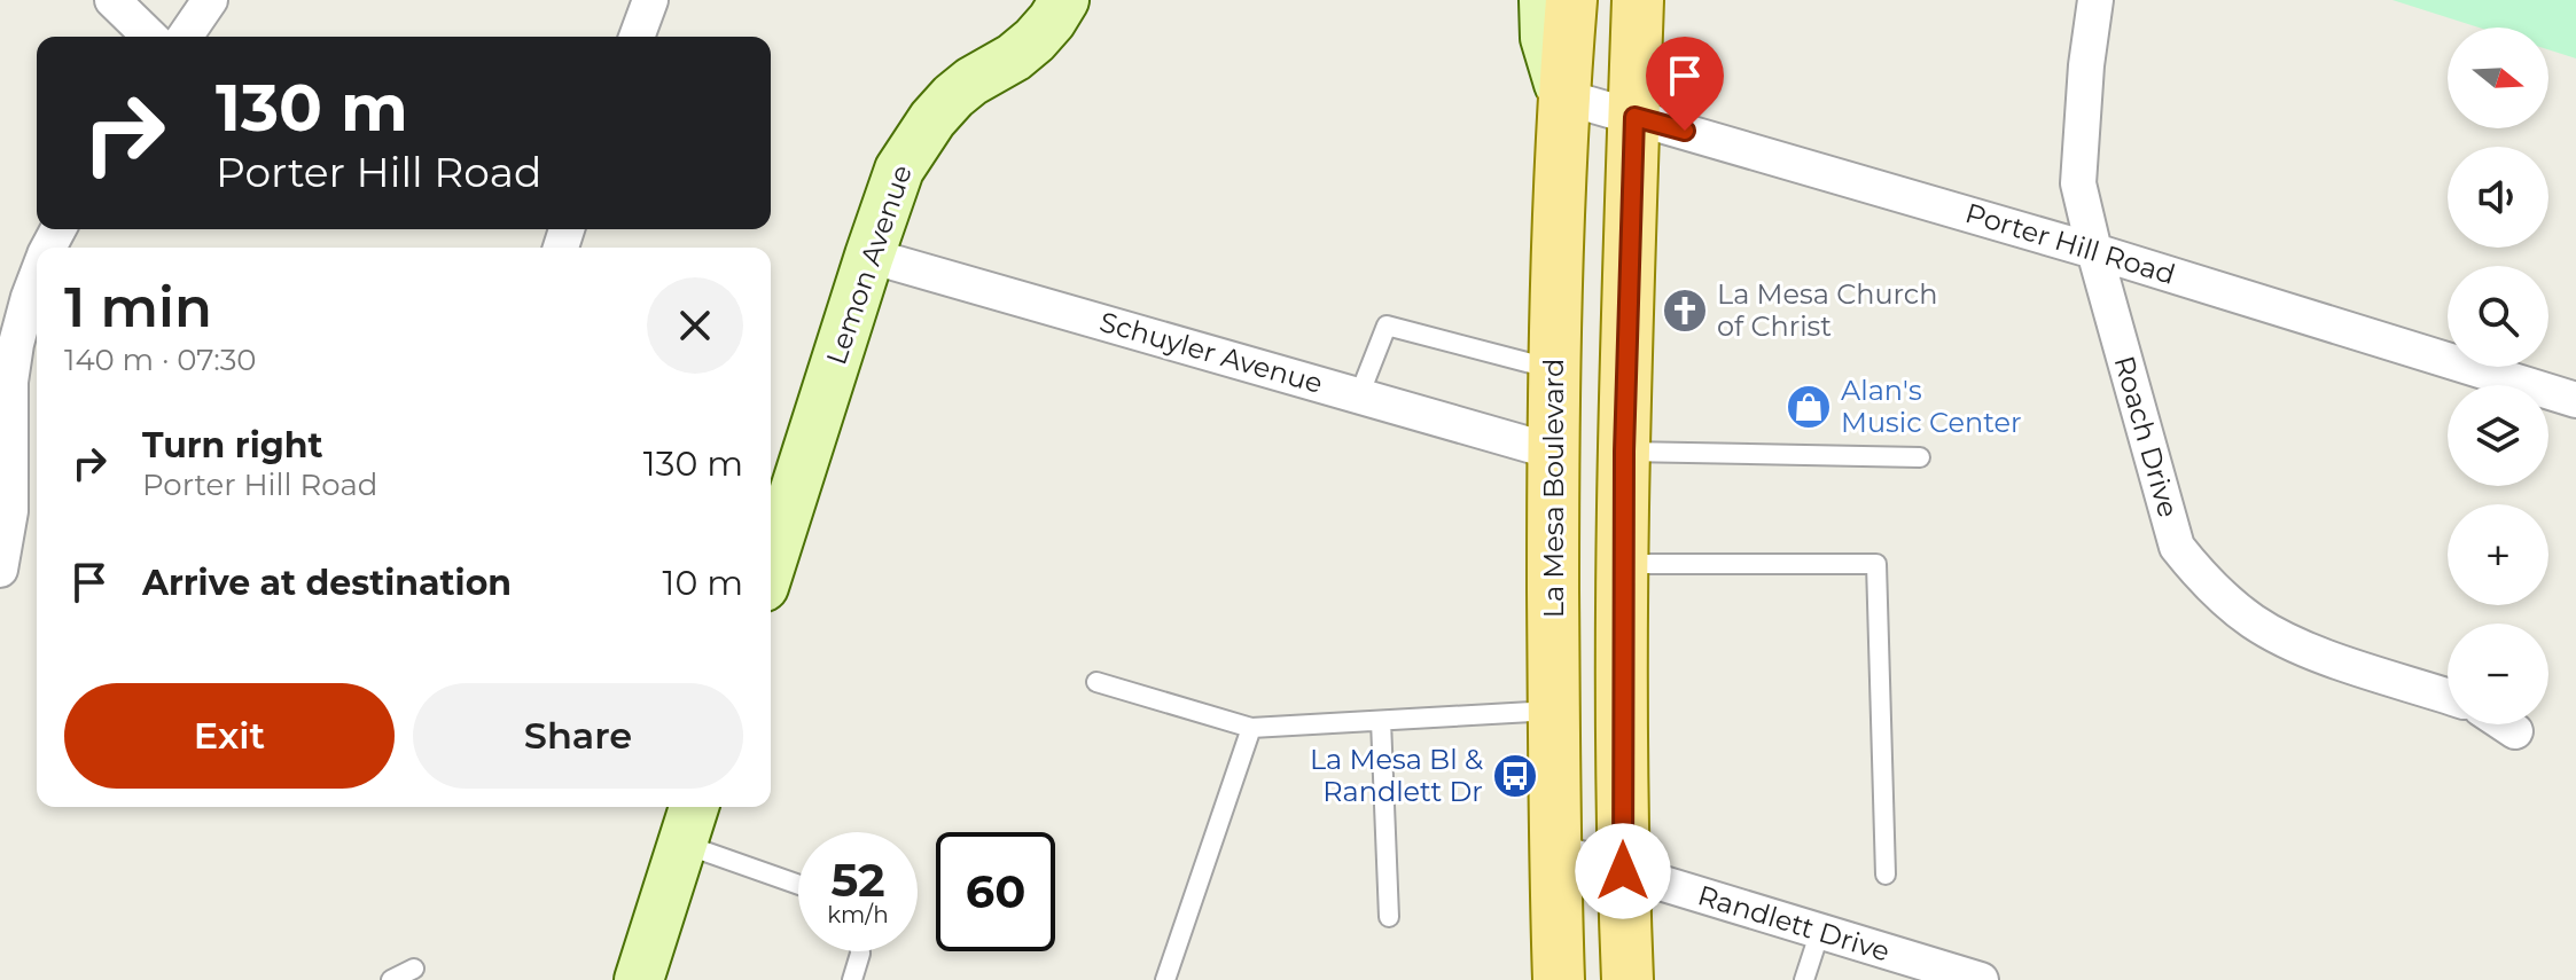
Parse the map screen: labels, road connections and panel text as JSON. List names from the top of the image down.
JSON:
{
  "streets": {
    "main road": ["Lemon Avenue", "La Mesa Boulevard"],
    "street": [
      "Porter Hill Road",
      "Schuyler Avenue",
      "Roach Drive",
      "Randlett Drive"
    ]
  },
  "crossings": [
    ["Porter Hill Road", "Roach Drive"],
    ["Porter Hill Road", "La Mesa Boulevard"],
    ["Lemon Avenue", "Schuyler Avenue"],
    ["Schuyler Avenue", "La Mesa Boulevard"],
    ["La Mesa Boulevard", "Randlett Drive"]
  ],
  "places": {
    "church": ["La Mesa Church of Christ"],
    "shop": ["Alan's Music Center"],
    "bus stop": ["La Mesa Bl & Randlett Dr"]
  },
  "north": "right",
  "page": {
    "map_buttons": ["+", "−"],
    "turn": ["130 m", "Porter Hill Road"],
    "heading": ["1 min", "140 m · 07:30"],
    "list": [
      {
        "name": "Turn right",
        "note": "Porter Hill Road",
        "value": "130 m"
      },
      {
        "name": "Arrive at destination",
        "value": "10 m"
      }
    ],
    "buttons": ["Exit", "Share"],
    "speed": "52 km/h",
    "limit": "60"
  }
}
